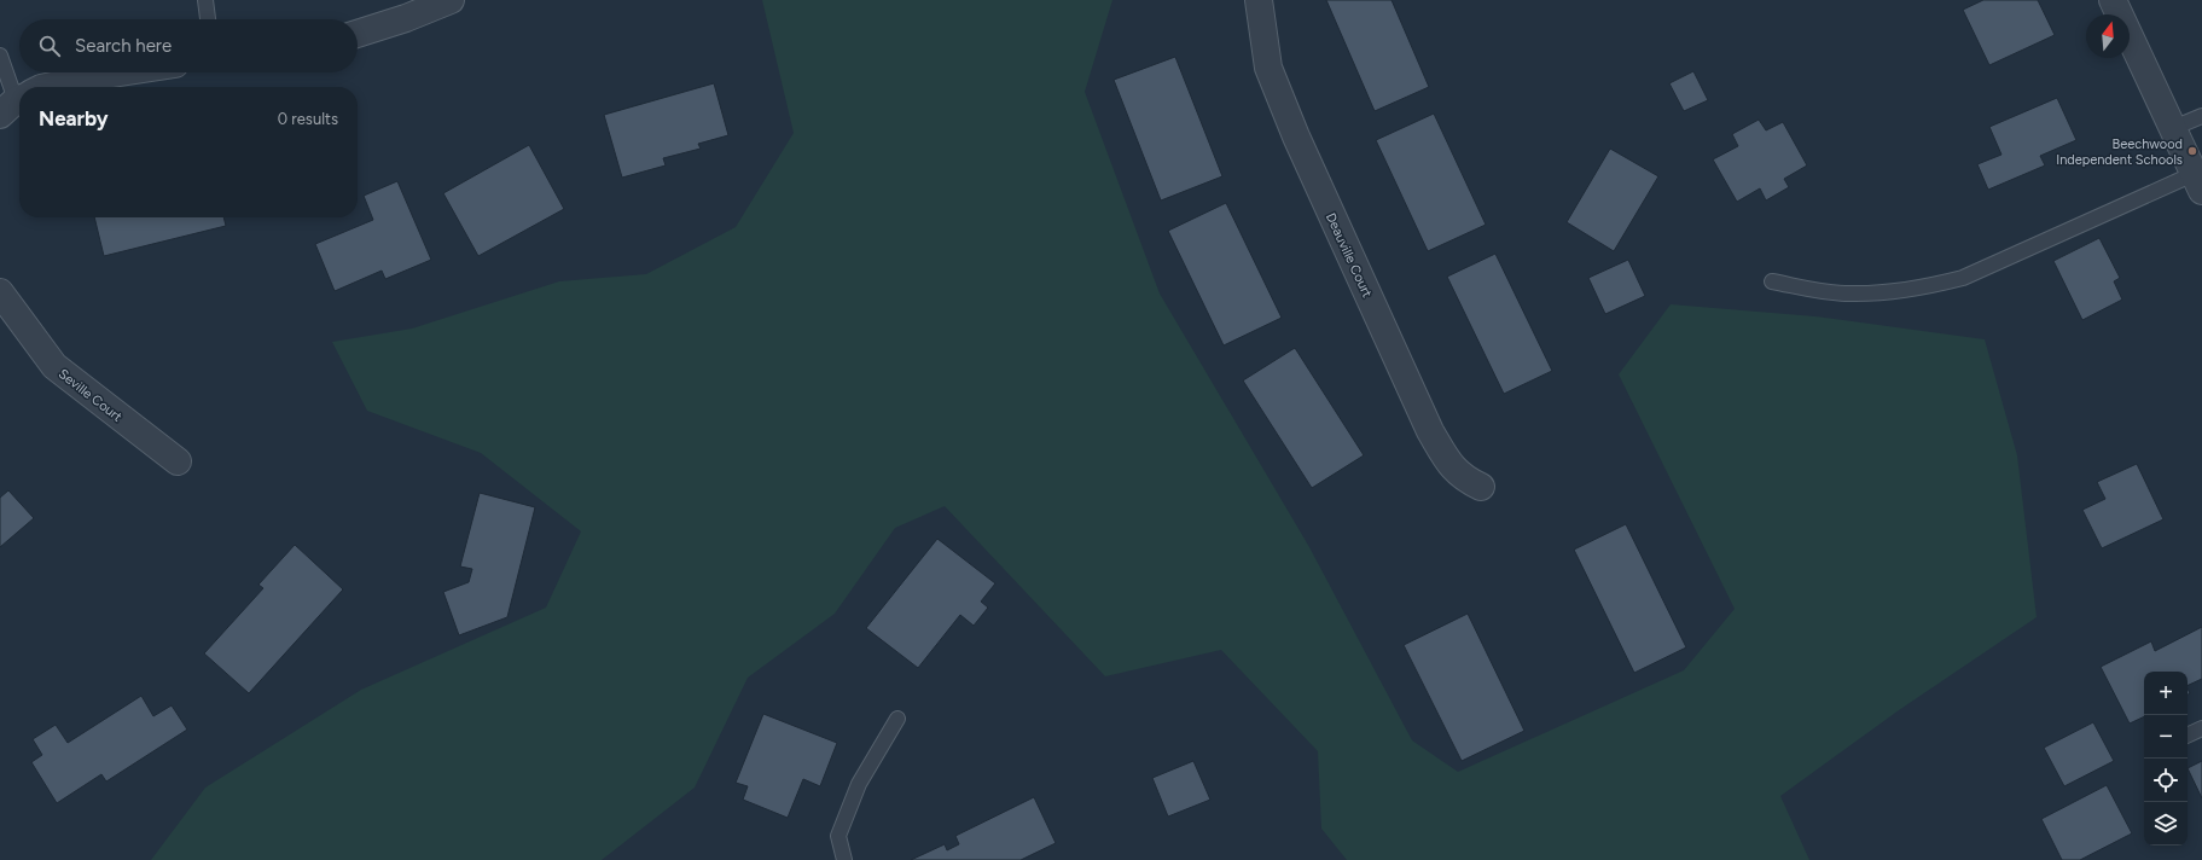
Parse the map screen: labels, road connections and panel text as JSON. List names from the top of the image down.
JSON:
{
  "streets": {
    "street": ["Deauville Court", "Seville Court"]
  },
  "places": ["Beechwood Independent Schools"],
  "north": "top",
  "page": {
    "search": "Search here",
    "heading": ["Nearby", "0 results"],
    "map_buttons": ["+", "−"]
  }
}
